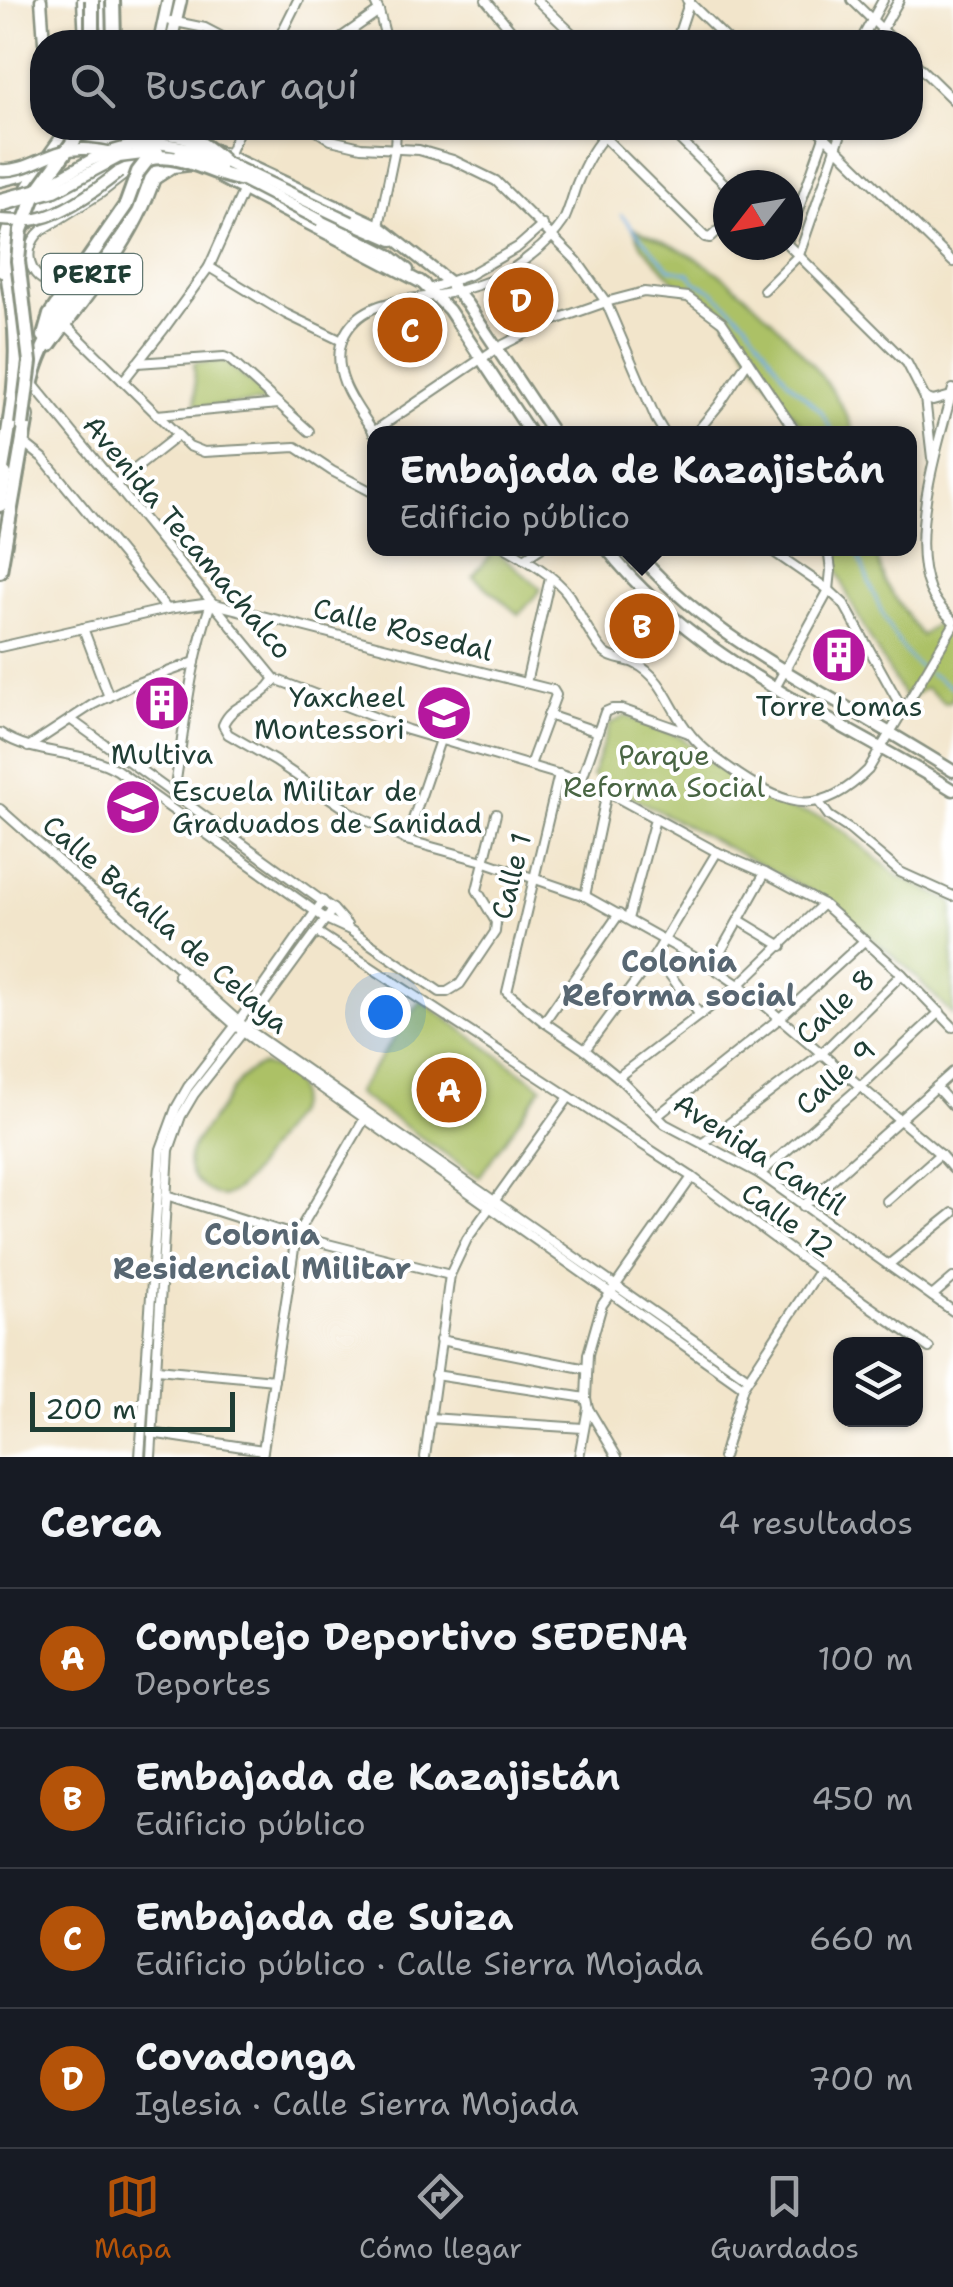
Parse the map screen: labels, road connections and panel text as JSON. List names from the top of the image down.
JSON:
{
  "streets": {
    "highway": ["PERIF"],
    "street": [
      "Avenida Tecamachalco",
      "Calle Rosedal",
      "Calle 1",
      "Calle Batalla de Celaya",
      "Calle 8",
      "Calle 9",
      "Avenida Cantíl",
      "Calle 12"
    ]
  },
  "crossings": [
    ["PERIF", "Avenida Tecamachalco"],
    ["Avenida Tecamachalco", "Calle Rosedal"],
    ["Avenida Tecamachalco", "Calle 1"],
    ["Avenida Tecamachalco", "Calle 8"],
    ["Avenida Tecamachalco", "Calle 9"],
    ["Calle 1", "Avenida Cantíl"],
    ["Calle 8", "Avenida Cantíl"],
    ["Calle 9", "Avenida Cantíl"]
  ],
  "districts": ["Colonia Reforma social", "Colonia Residencial Militar"],
  "parks": ["Parque Reforma Social"],
  "places": {
    "building": ["Torre Lomas", "Multiva"],
    "school or university": ["Yaxcheel Montessori", "Escuela Militar de Graduados de Sanidad"]
  },
  "scale_bar": "200 m",
  "north": "bottom left",
  "page": {
    "search": "Buscar aquí",
    "pins": [
      "D",
      "C",
      "B",
      "A"
    ],
    "popup": ["Embajada de Kazajistán", "Edificio público"],
    "scale": "200 m",
    "heading": ["Cerca", "4 resultados"],
    "list": [
      {
        "mark": "A",
        "name": "Complejo Deportivo SEDENA",
        "note": "Deportes",
        "value": "100 m"
      },
      {
        "mark": "B",
        "name": "Embajada de Kazajistán",
        "note": "Edificio público",
        "value": "450 m"
      },
      {
        "mark": "C",
        "name": "Embajada de Suiza",
        "note": "Edificio público · Calle Sierra Mojada",
        "value": "660 m"
      },
      {
        "mark": "D",
        "name": "Covadonga",
        "note": "Iglesia · Calle Sierra Mojada",
        "value": "700 m"
      }
    ],
    "nav": ["Mapa", "Cómo llegar", "Guardados"]
  }
}
